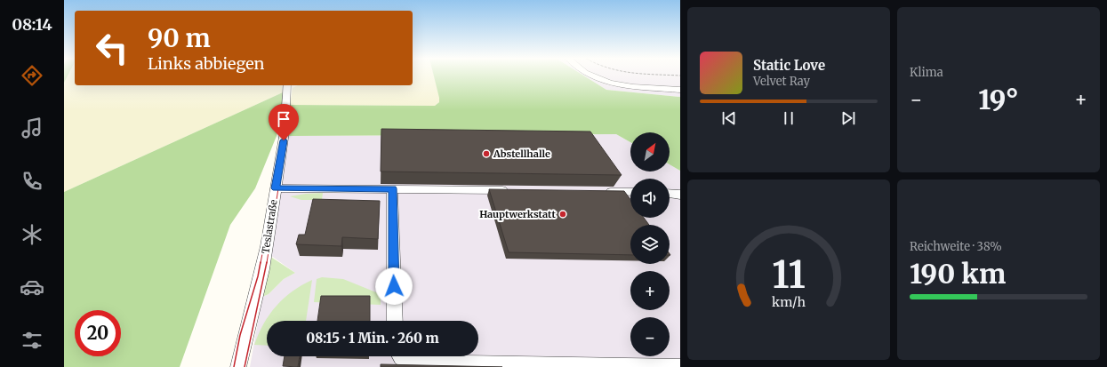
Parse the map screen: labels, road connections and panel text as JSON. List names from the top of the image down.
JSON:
{
  "streets": {
    "street": ["Teslastraße"]
  },
  "places": ["Abstellhalle", "Hauptwerkstatt"],
  "north": "top right",
  "page": {
    "tabs": "08:14",
    "tile": [
      "Klima",
      ["Reichweite · 38%", "190 km"]
    ],
    "turn": ["90 m", "Links abbiegen"],
    "song": ["Static Love", "Velvet Ray"],
    "heat": ["−", "19°", "+"],
    "map_buttons": ["+", "−"],
    "limit": "20",
    "trip": "08:15 · 1 Min. · 260 m",
    "gauge": ["11", "km/h"]
  }
}
